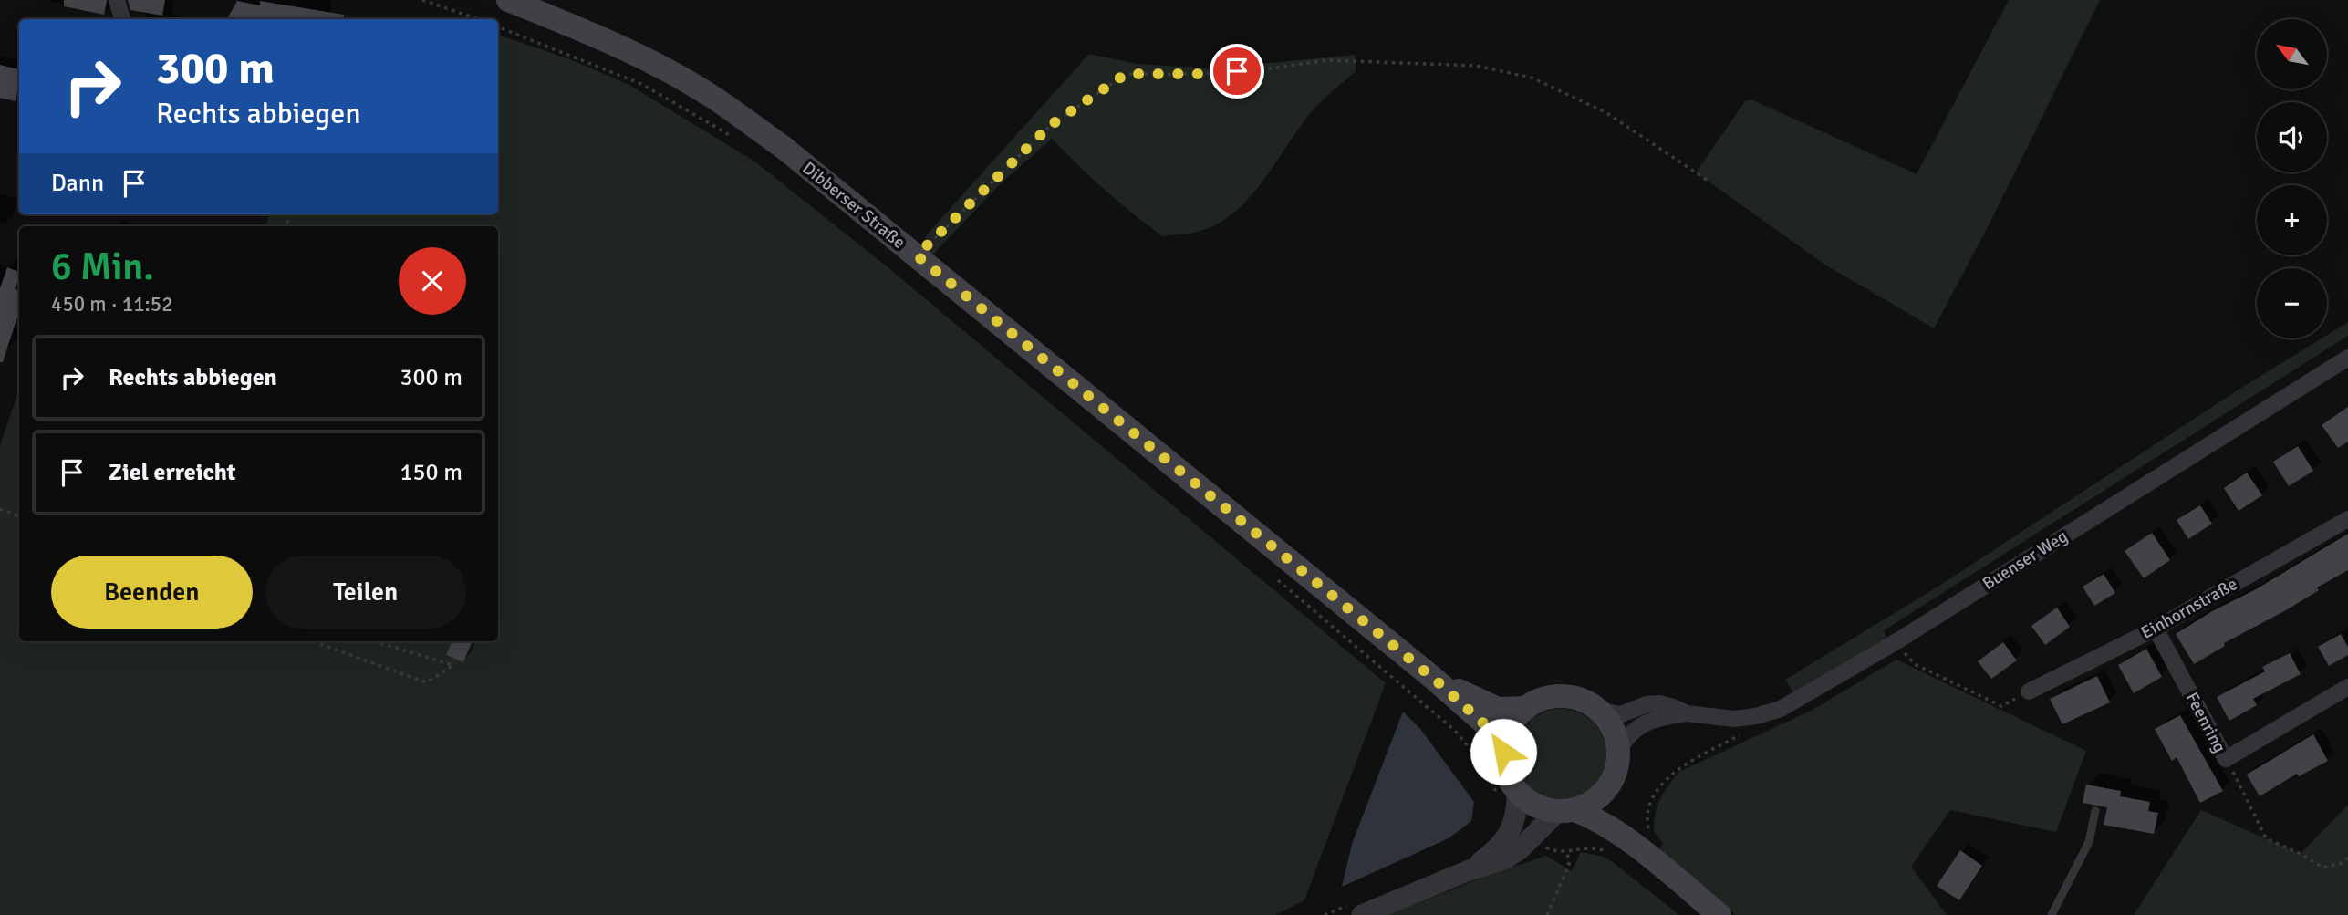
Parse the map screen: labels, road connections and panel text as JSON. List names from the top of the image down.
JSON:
{
  "streets": {
    "main road": ["Dibberser Straße"],
    "street": ["Buenser Weg", "Einhornstraße", "Feenring"]
  },
  "crossings": [
    ["Dibberser Straße", "Buenser Weg"],
    ["Einhornstraße", "Feenring"]
  ],
  "north": "top left",
  "page": {
    "map_buttons": ["+", "−"],
    "turn": ["300 m", "Rechts abbiegen"],
    "then": "Dann",
    "heading": ["6 Min.", "450 m · 11:52"],
    "list": [
      {
        "name": "Rechts abbiegen",
        "value": "300 m"
      },
      {
        "name": "Ziel erreicht",
        "value": "150 m"
      }
    ],
    "buttons": ["Beenden", "Teilen"]
  }
}
